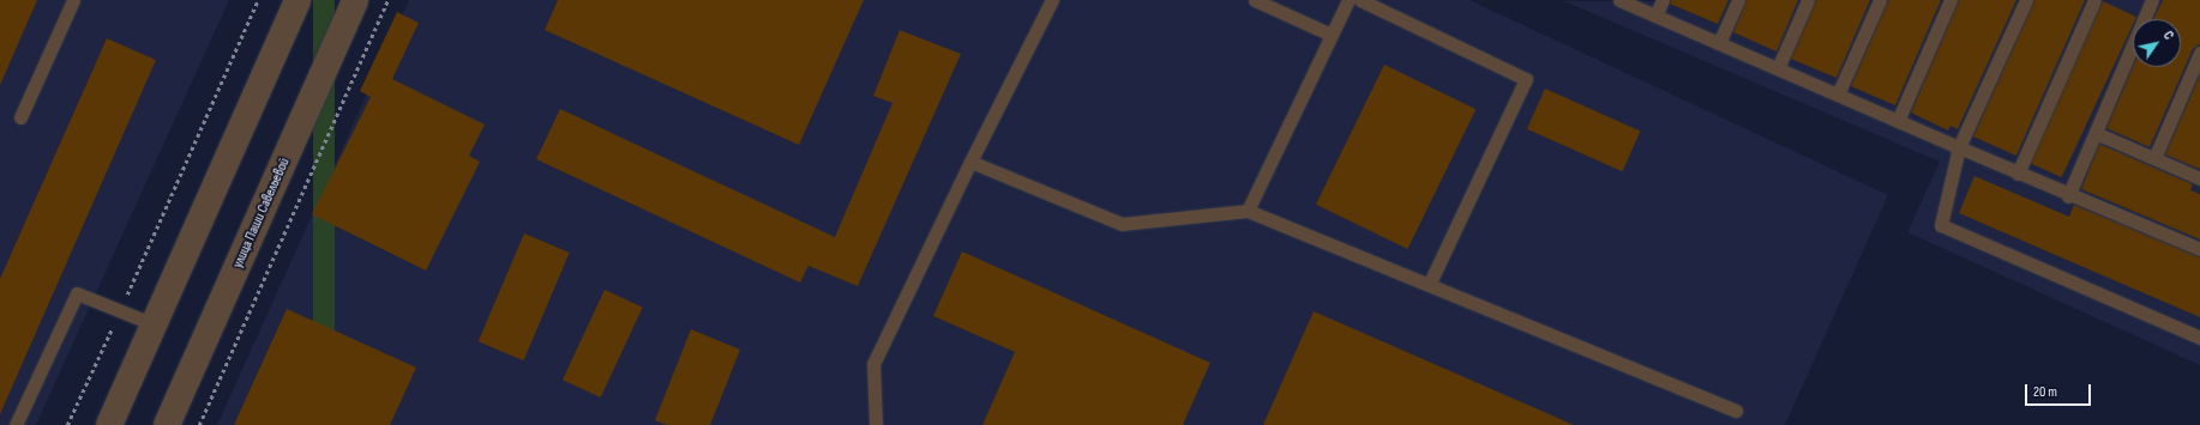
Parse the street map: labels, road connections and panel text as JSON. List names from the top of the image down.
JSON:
{
  "streets": {
    "street": ["улица Паши Савельевой"]
  },
  "scale_bar": "20 m",
  "north": "top right"
}
